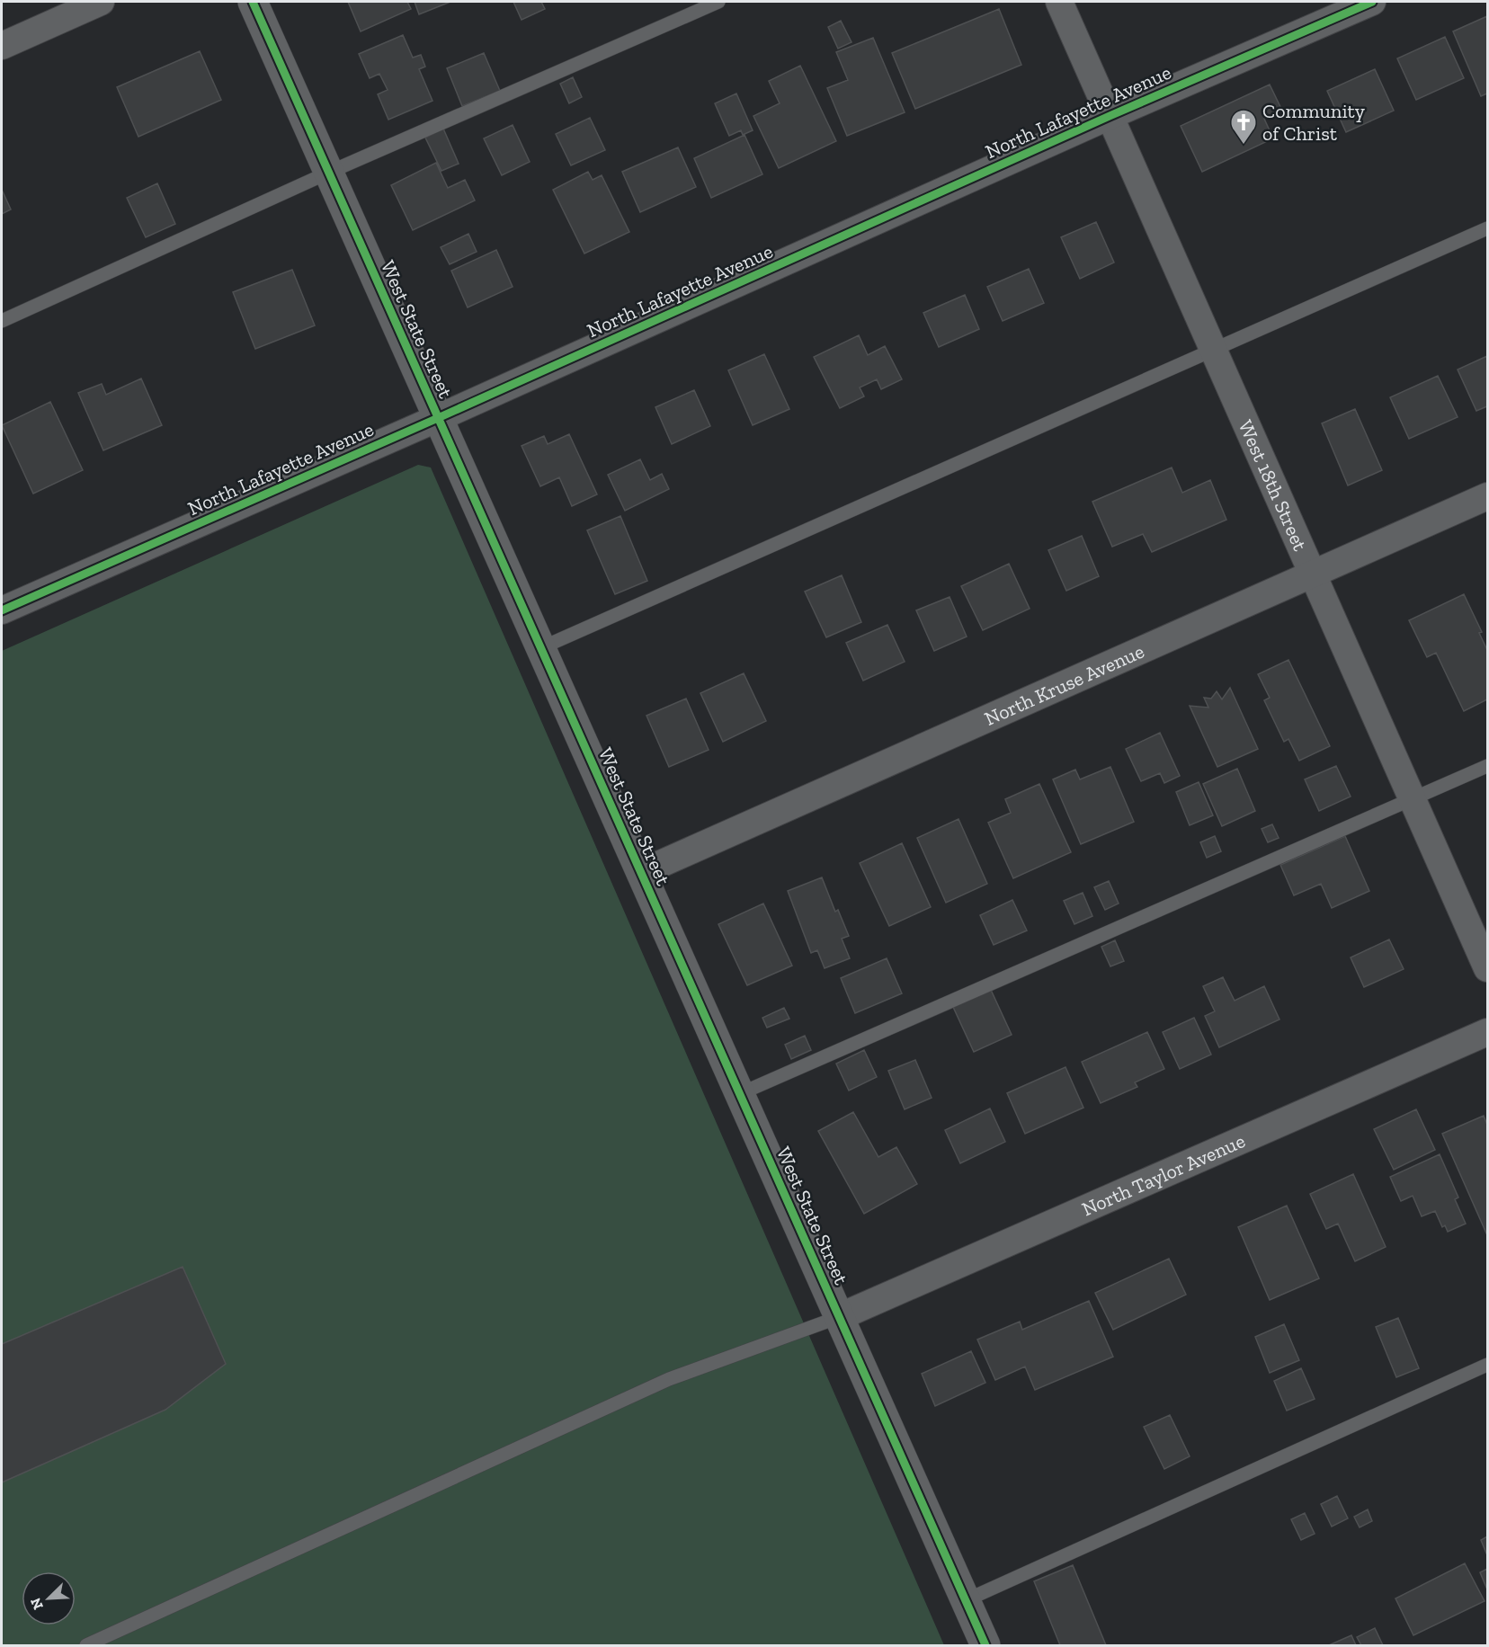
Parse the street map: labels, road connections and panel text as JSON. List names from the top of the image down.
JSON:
{
  "streets": {
    "street": [
      "North Lafayette Avenue",
      "West State Street",
      "West 18th Street",
      "North Kruse Avenue",
      "North Taylor Avenue"
    ]
  },
  "crossings": [
    ["North Lafayette Avenue", "West State Street"],
    ["North Lafayette Avenue", "West 18th Street"],
    ["West State Street", "North Kruse Avenue"],
    ["West State Street", "North Taylor Avenue"],
    ["West 18th Street", "North Kruse Avenue"]
  ],
  "places": {
    "church": ["Community of Christ"]
  },
  "north": "bottom left"
}
